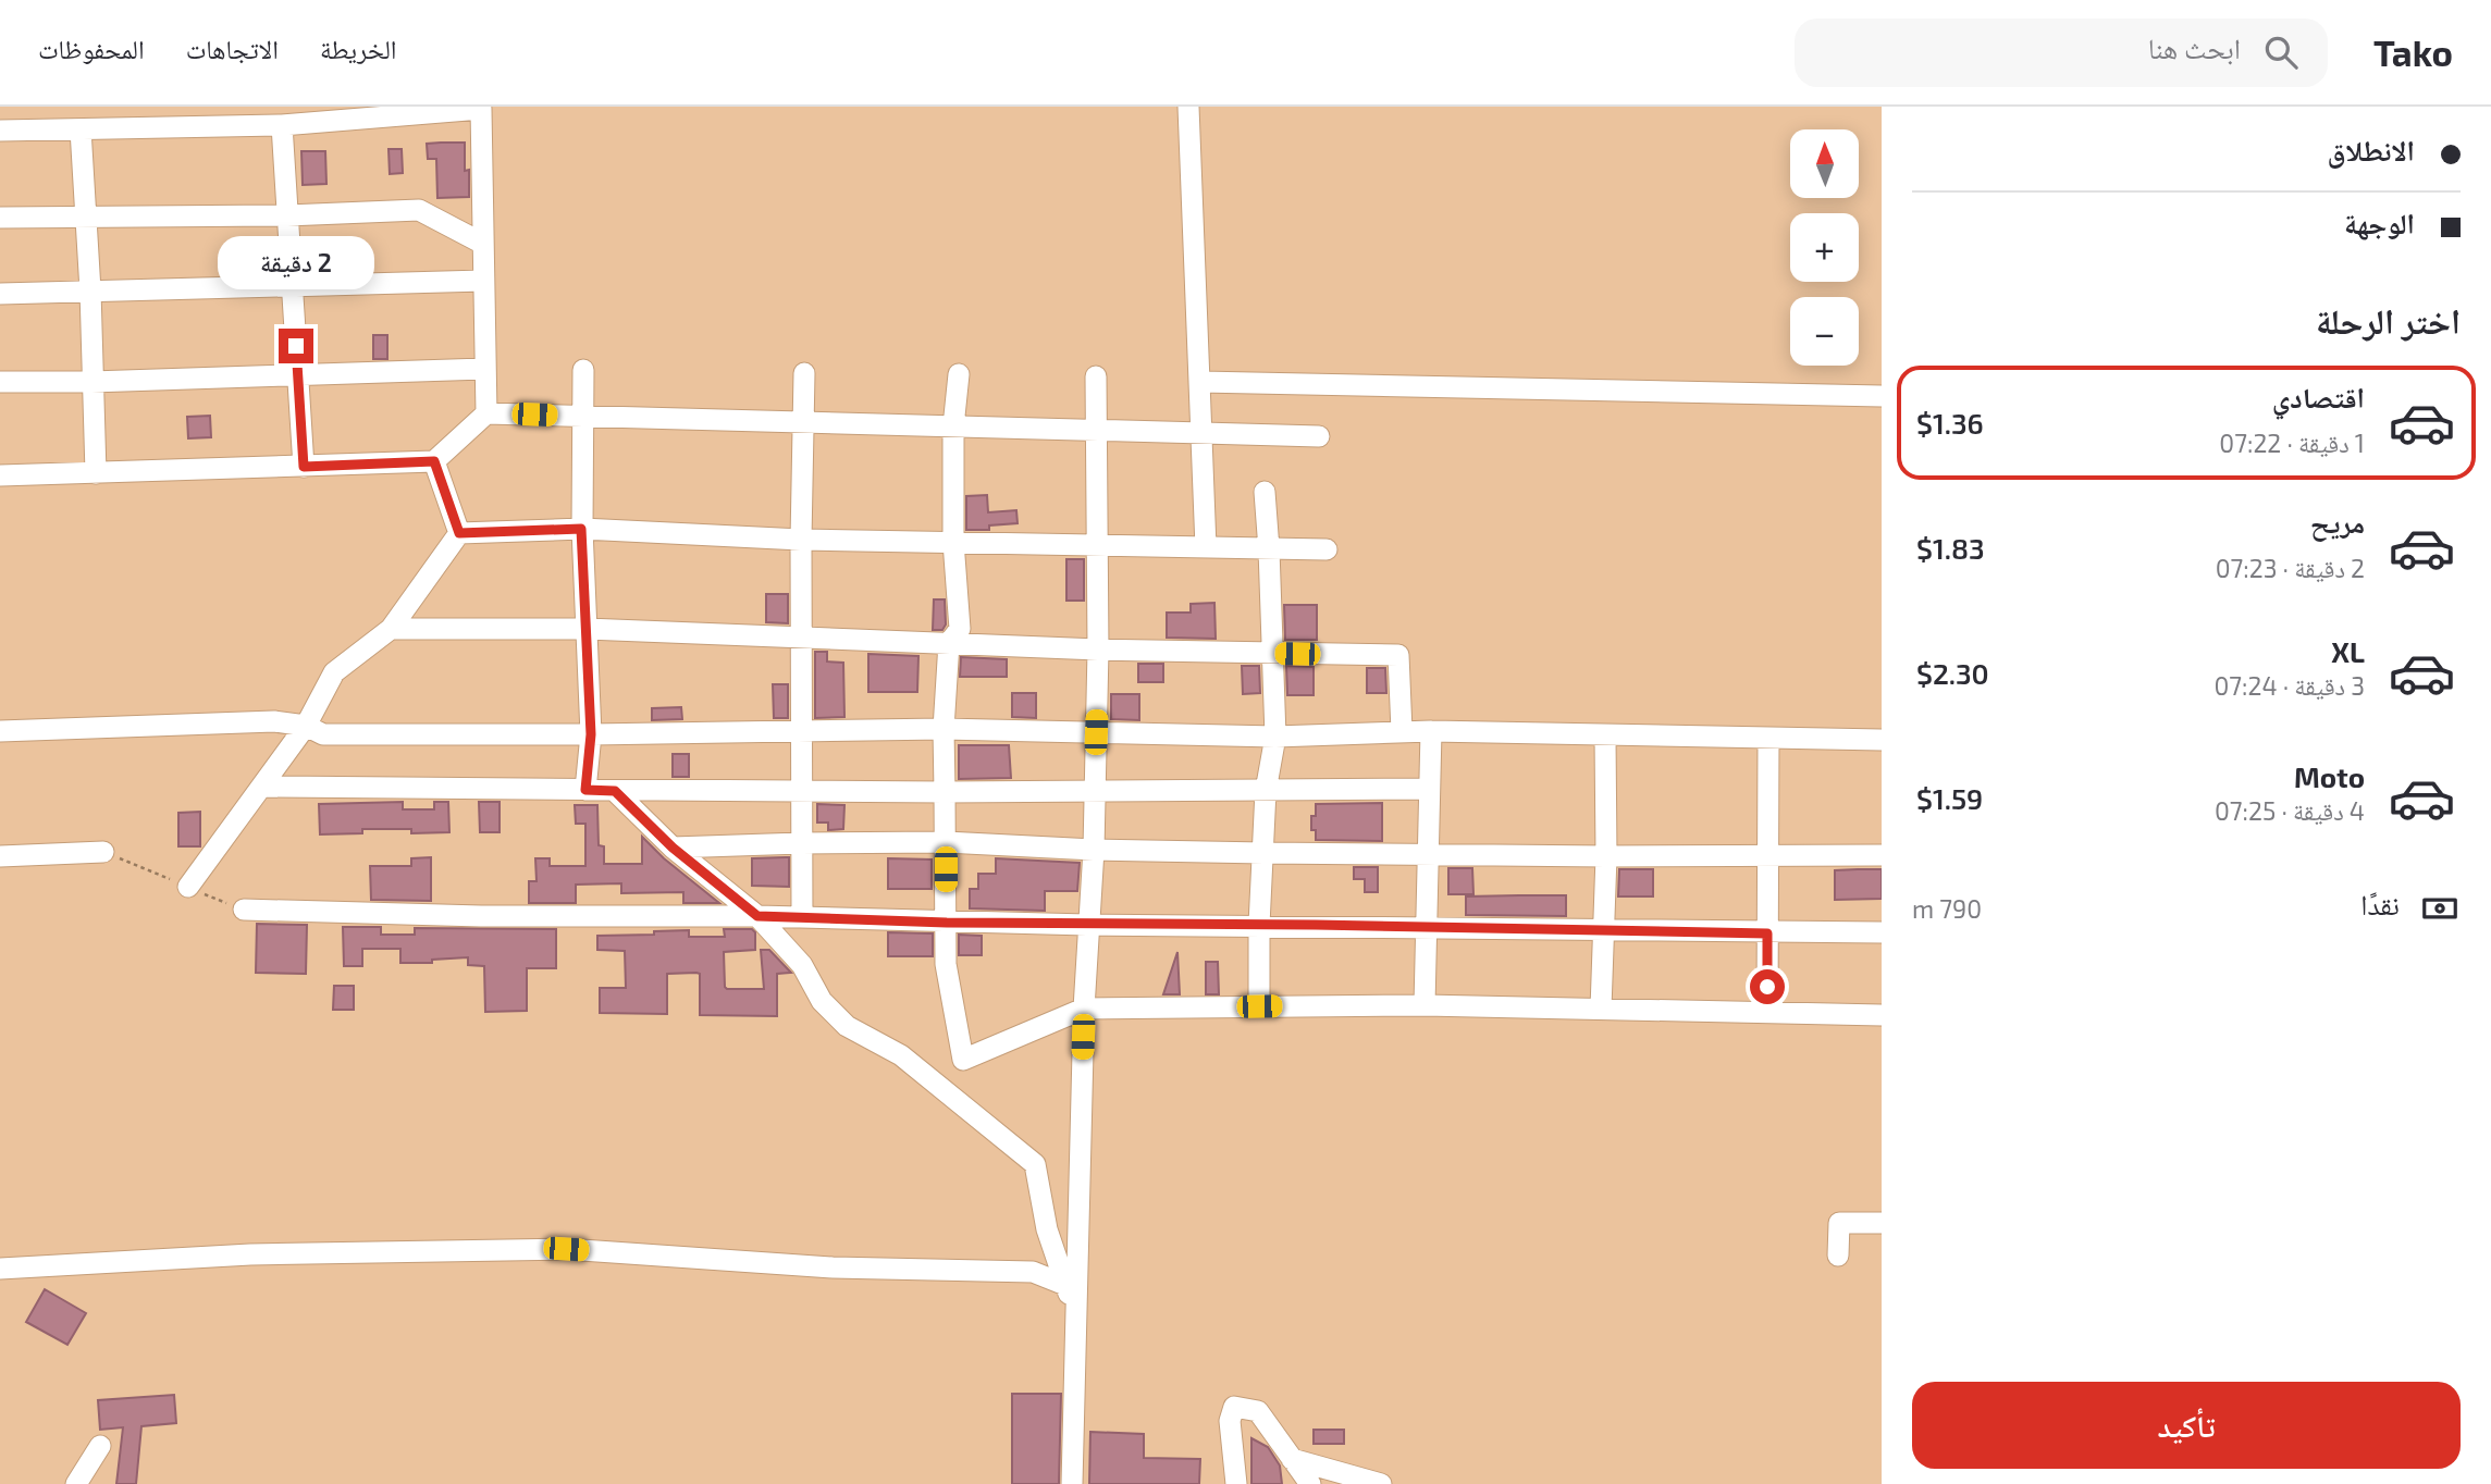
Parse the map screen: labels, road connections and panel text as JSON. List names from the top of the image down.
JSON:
{
  "north": "top",
  "page": {
    "header": "Tako",
    "search": "ابحث هنا",
    "nav": ["الخريطة", "الاتجاهات", "المحفوظات"],
    "banner": ["الانطلاق", "الوجهة"],
    "map_buttons": ["+", "−"],
    "bubble": "2 دقيقة",
    "heading": "اختر الرحلة",
    "list": [
      {
        "name": "اقتصادي",
        "note": "1 دقيقة · 07:22",
        "value": "$1.36"
      },
      {
        "name": "مريح",
        "note": "2 دقيقة · 07:23",
        "value": "$1.83"
      },
      {
        "name": "XL",
        "note": "3 دقيقة · 07:24",
        "value": "$2.30"
      },
      {
        "name": "Moto",
        "note": "4 دقيقة · 07:25",
        "value": "$1.59"
      }
    ],
    "pay": ["نقدًا", "790 m"],
    "buttons": "تأكيد"
  }
}
